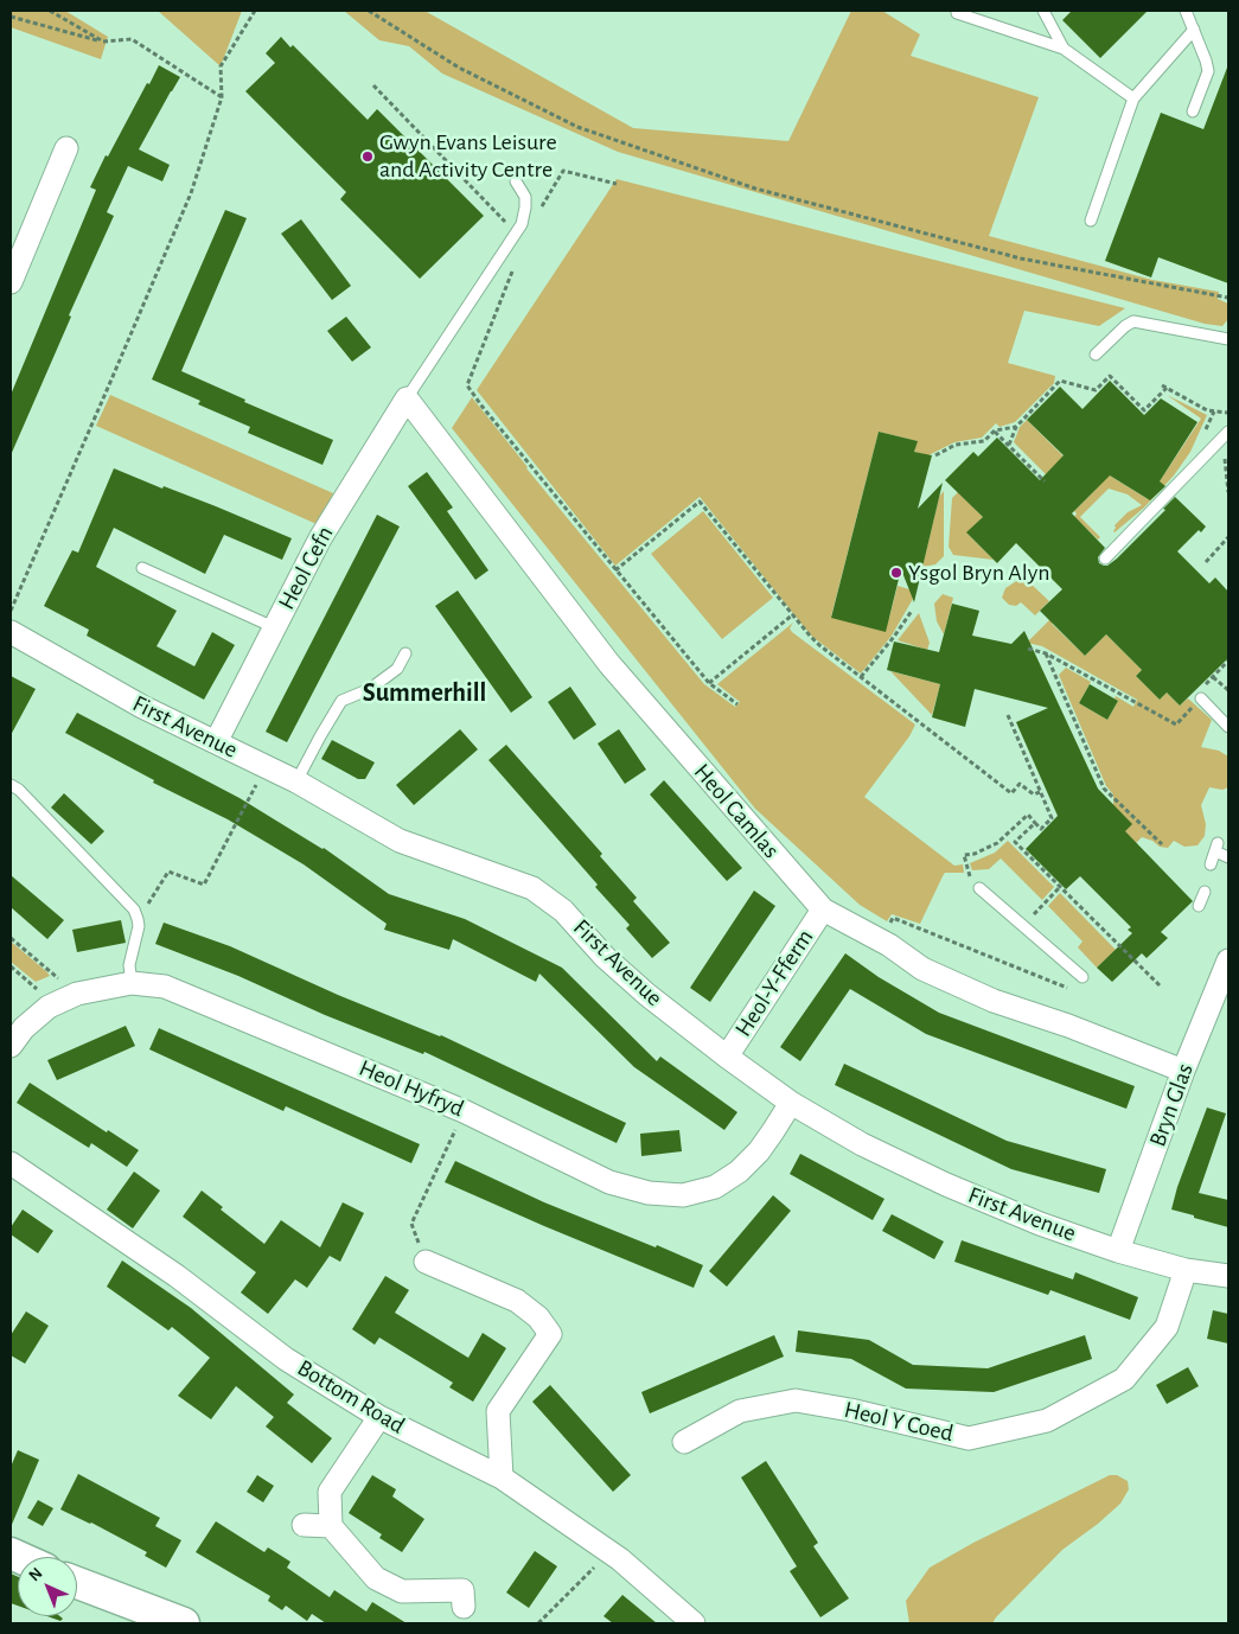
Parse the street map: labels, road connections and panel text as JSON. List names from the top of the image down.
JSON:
{
  "streets": {
    "street": [
      "Heol Cefn",
      "First Avenue",
      "Heol Camlas",
      "Heol-Y-Fferm",
      "Heol Hyfryd",
      "Bryn Glas",
      "Bottom Road",
      "Heol Y Coed"
    ]
  },
  "crossings": [
    ["Heol Cefn", "First Avenue"],
    ["Heol Cefn", "Heol Camlas"],
    ["First Avenue", "Heol-Y-Fferm"],
    ["First Avenue", "Heol Hyfryd"],
    ["First Avenue", "Bryn Glas"],
    ["First Avenue", "Heol Y Coed"],
    ["Heol Camlas", "Heol-Y-Fferm"],
    ["Heol Camlas", "Bryn Glas"]
  ],
  "districts": ["Summerhill"],
  "places": ["Gwyn Evans Leisure and Activity Centre", "Ysgol Bryn Alyn"],
  "north": "top left"
}
